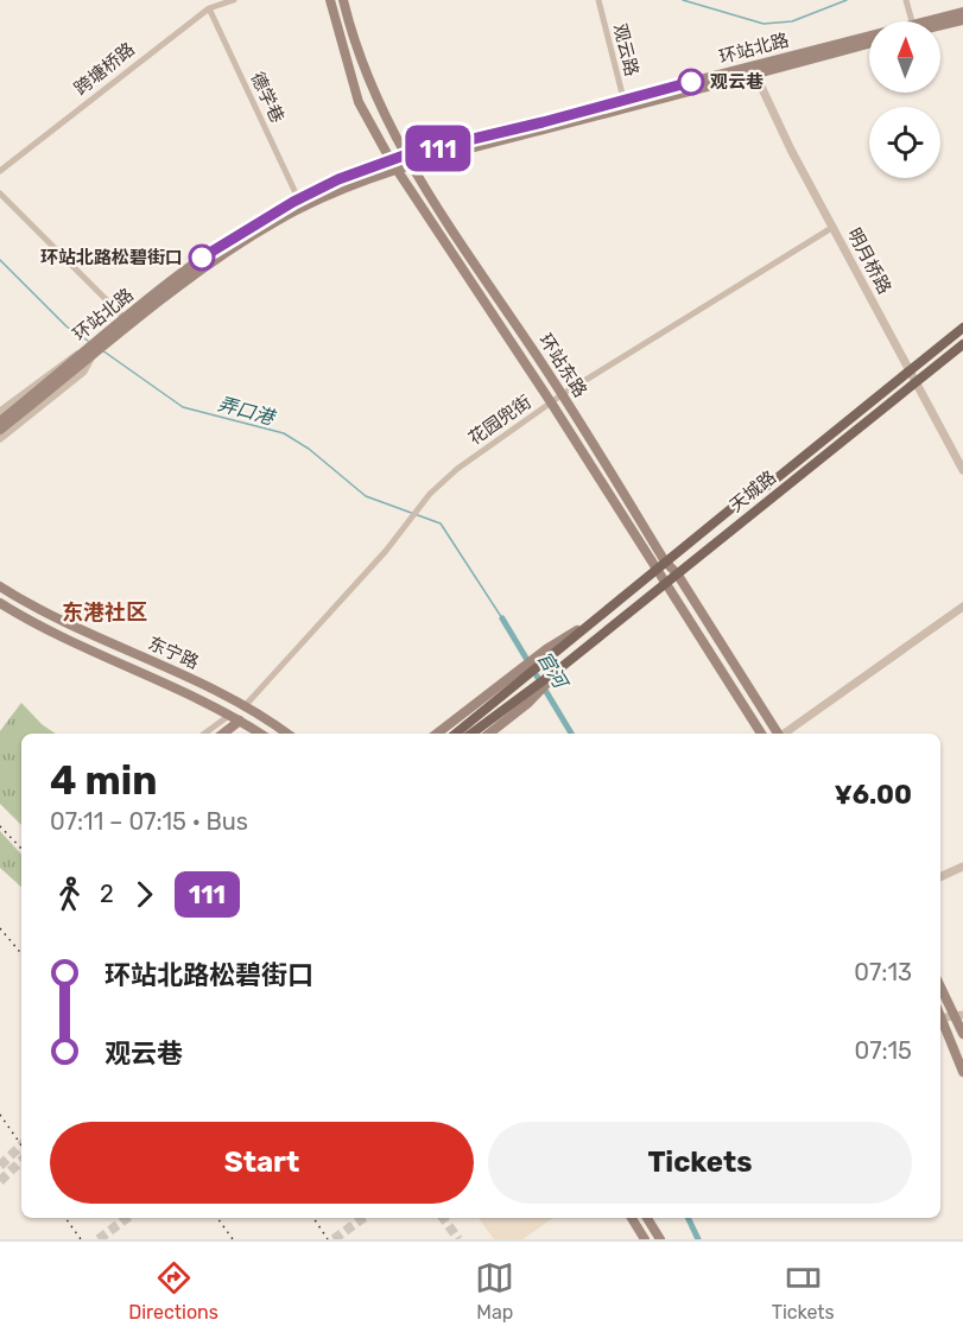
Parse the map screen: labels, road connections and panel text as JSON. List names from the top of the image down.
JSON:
{
  "streets": {
    "main road": [
      "环站北路",
      "环站东路",
      "天城路",
      "东宁路"
    ],
    "street": [
      "观云路",
      "跨塘桥路",
      "德学巷",
      "明月桥路",
      "花园兜街"
    ]
  },
  "crossings": [
    ["环站北路", "观云路"],
    ["环站北路", "德学巷"],
    ["环站北路", "明月桥路"],
    ["环站北路", "环站东路"],
    ["跨塘桥路", "德学巷"],
    ["明月桥路", "花园兜街"],
    ["明月桥路", "天城路"],
    ["环站东路", "花园兜街"],
    ["环站东路", "天城路"],
    ["花园兜街", "东宁路"]
  ],
  "districts": ["东港社区"],
  "water": ["弄口港", "官河"],
  "places": ["观云巷", "环站北路松碧街口"],
  "lines": ["bus line 111"],
  "north": "top",
  "page": {
    "on_map": "111",
    "heading": ["4 min", "07:11 – 07:15 · Bus", "¥6.00"],
    "legs": ["2", "111"],
    "list": [
      {
        "name": "环站北路松碧街口",
        "value": "07:13"
      },
      {
        "name": "观云巷",
        "value": "07:15"
      }
    ],
    "buttons": ["Start", "Tickets"],
    "tabs": ["Directions", "Map", "Tickets"]
  }
}
